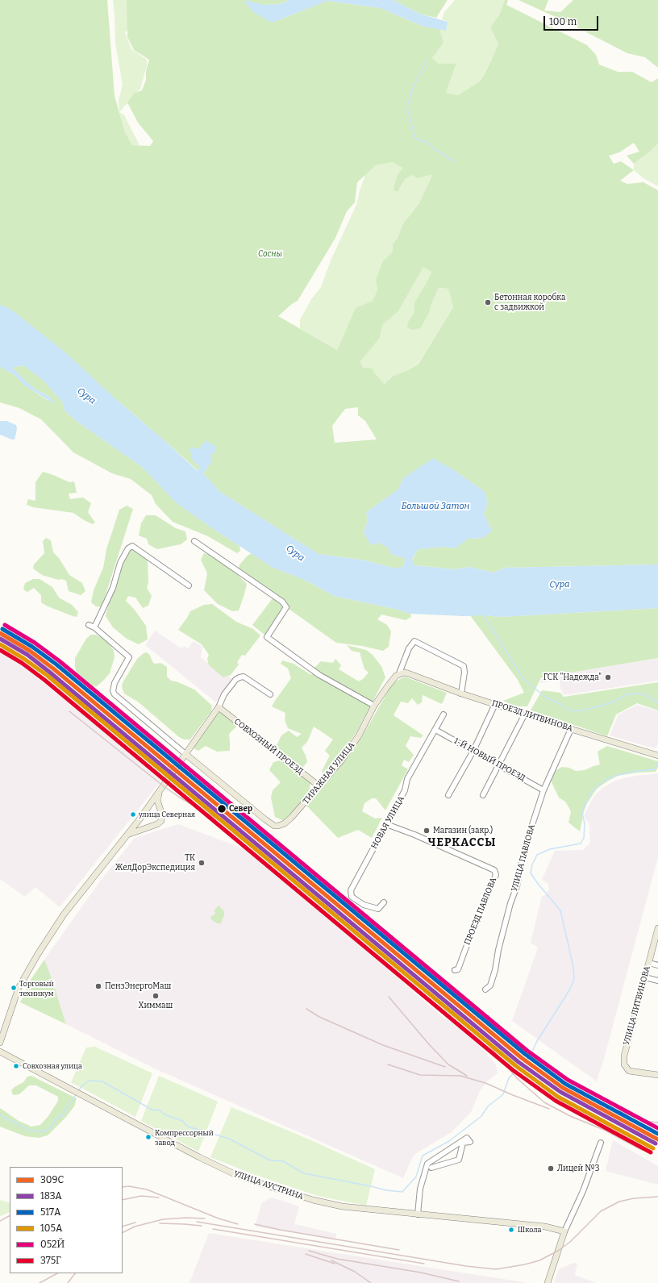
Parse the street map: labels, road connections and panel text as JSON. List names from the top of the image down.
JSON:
{
  "streets": {
    "main road": [
      "ПРОЕЗД ЛИТВИНОВА",
      "СОВХОЗНЫЙ ПРОЕЗД",
      "ТИРАЖНАЯ УЛИЦА",
      "УЛИЦА ЛИТВИНОВА",
      "УЛИЦА АУСТРИНА"
    ],
    "street": [
      "1-Й НОВЫЙ ПРОЕЗД",
      "НОВАЯ УЛИЦА",
      "УЛИЦА ПАВЛОВА",
      "ПРОЕЗД ПАВЛОВА"
    ]
  },
  "crossings": [
    ["ПРОЕЗД ЛИТВИНОВА", "ТИРАЖНАЯ УЛИЦА"],
    ["ПРОЕЗД ЛИТВИНОВА", "УЛИЦА ПАВЛОВА"],
    ["СОВХОЗНЫЙ ПРОЕЗД", "ТИРАЖНАЯ УЛИЦА"],
    ["1-Й НОВЫЙ ПРОЕЗД", "НОВАЯ УЛИЦА"],
    ["1-Й НОВЫЙ ПРОЕЗД", "УЛИЦА ПАВЛОВА"],
    ["НОВАЯ УЛИЦА", "ПРОЕЗД ПАВЛОВА"]
  ],
  "districts": ["ЧЕРКАССЫ"],
  "water": ["Сура", "Большой Затон"],
  "parks": ["Сосны"],
  "places": [
    "Бетонная коробка с задвижкой",
    "ГСК \"Надежда\"",
    "Север",
    "улица Северная",
    "Магазин (закр.)",
    "ТК ЖелДорЭкспедиция",
    "ПензЭнергоМаш",
    "Торговый техникум",
    "Химмаш",
    "Совхозная улица",
    "Компрессорный завод",
    "Лицей №3",
    "Школа"
  ],
  "lines": [
    "transit line 052Й",
    "transit line 517А",
    "transit line 309С",
    "transit line 183А",
    "transit line 105А",
    "transit line 375Г"
  ],
  "legend": [
    "309С",
    "183А",
    "517А",
    "105А",
    "052Й",
    "375Г"
  ],
  "scale_bar": "100 m"
}
